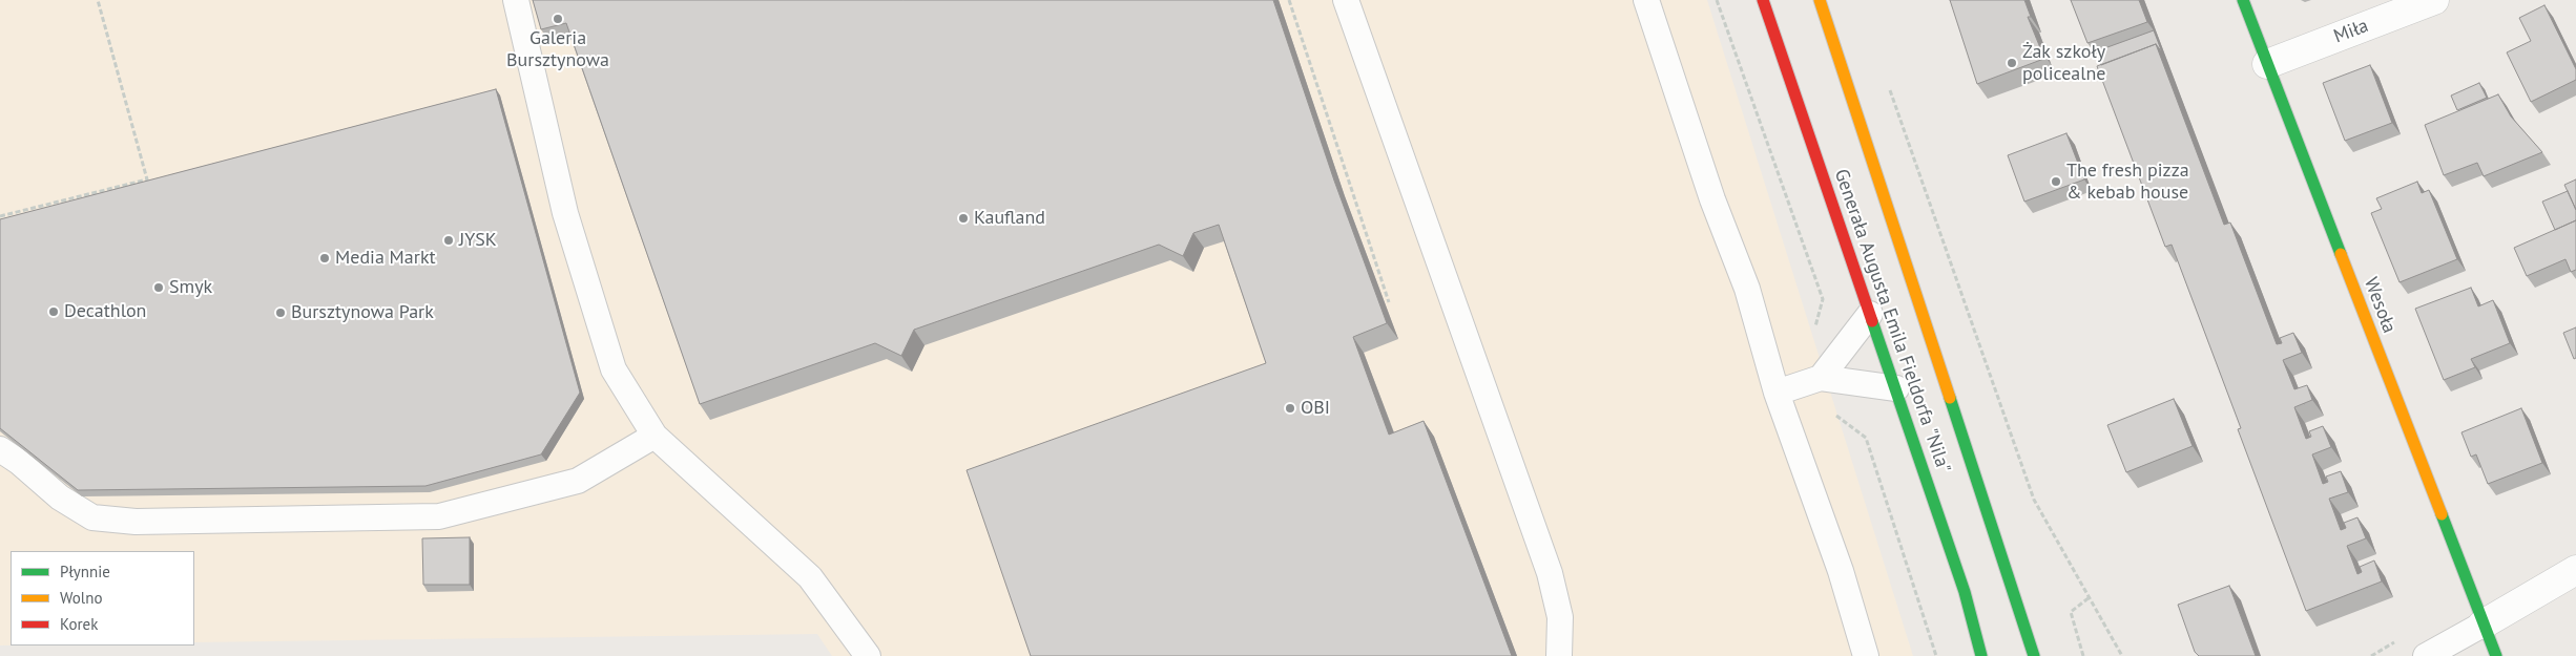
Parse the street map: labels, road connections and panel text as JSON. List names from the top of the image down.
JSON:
{
  "streets": {
    "street": ["Miła", "Wesoła", "Generała Augusta Emila Fieldorfa \"Nila\""]
  },
  "crossings": [
    ["Miła", "Wesoła"]
  ],
  "places": [
    "Galeria Bursztynowa",
    "Żak szkoły policealne",
    "The fresh pizza & kebab house",
    "Kaufland",
    "JYSK",
    "Media Markt",
    "Smyk",
    "Decathlon",
    "Bursztynowa Park",
    "OBI"
  ],
  "legend": ["Płynnie", "Wolno", "Korek"]
}
